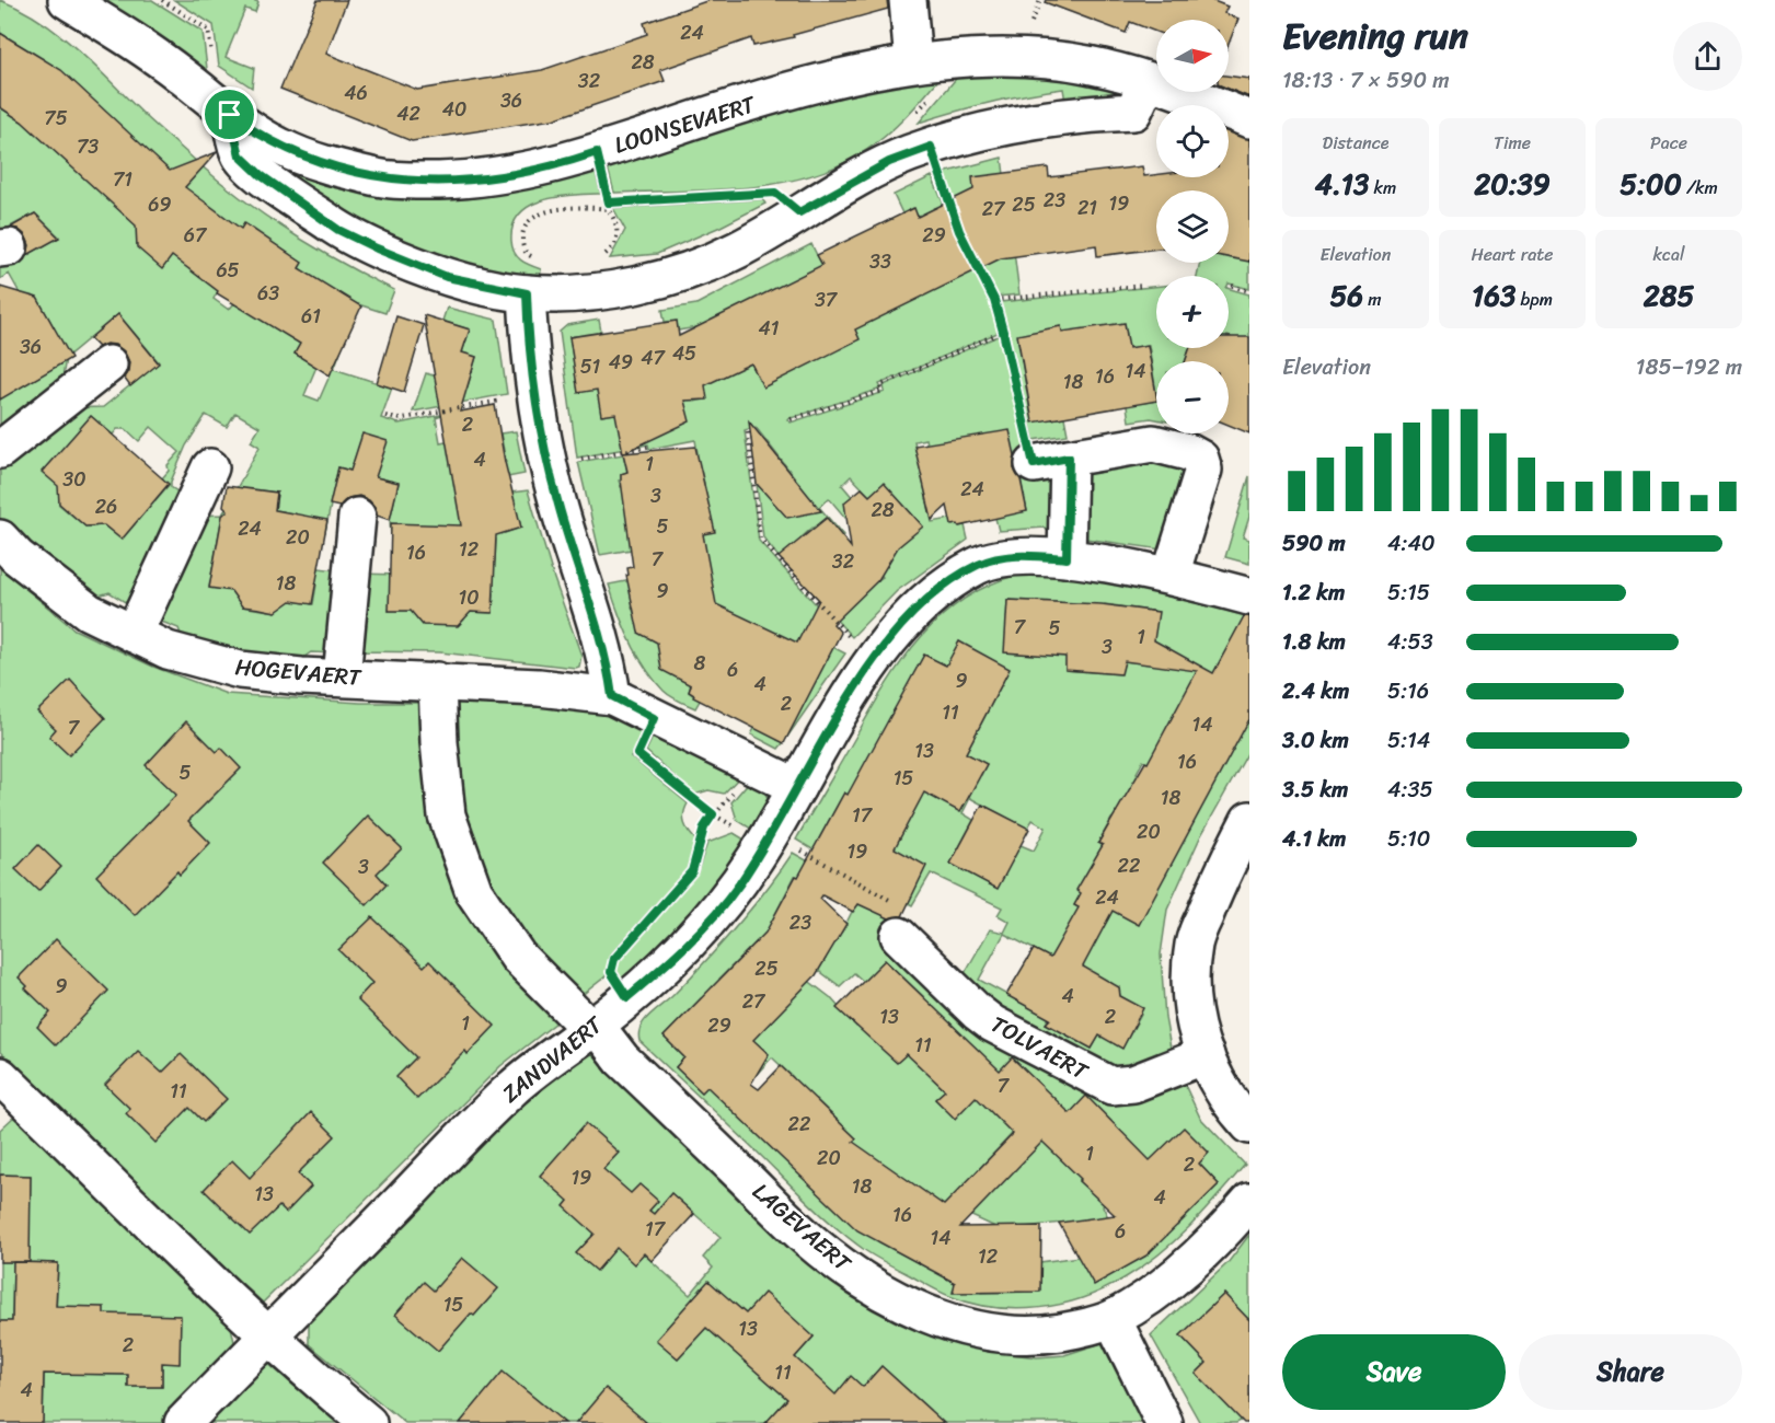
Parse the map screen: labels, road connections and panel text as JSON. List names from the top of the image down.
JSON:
{
  "streets": {
    "street": [
      "LOONSEVAERT",
      "HOGEVAERT",
      "TOLVAERT",
      "ZANDVAERT",
      "LAGEVAERT"
    ]
  },
  "crossings": [
    ["HOGEVAERT", "ZANDVAERT"],
    ["ZANDVAERT", "LAGEVAERT"]
  ],
  "house_numbers": [
    "24",
    "28",
    "32",
    "46",
    "36",
    "40",
    "42",
    "75",
    "73",
    "71",
    "23",
    "19",
    "69",
    "25",
    "21",
    "27",
    "67",
    "29",
    "33",
    "65",
    "63",
    "37",
    "61",
    "41",
    "36",
    "45",
    "47",
    "49",
    "51",
    "14",
    "16",
    "18",
    "2",
    "4",
    "1",
    "30",
    "24",
    "3",
    "26",
    "28",
    "5",
    "24",
    "20",
    "12",
    "16",
    "7",
    "32",
    "18",
    "9",
    "10",
    "7",
    "5",
    "1",
    "3",
    "8",
    "6",
    "9",
    "4",
    "2",
    "11",
    "14",
    "7",
    "13",
    "16",
    "5",
    "15",
    "18",
    "17",
    "20",
    "19",
    "22",
    "3",
    "24",
    "23",
    "25",
    "9",
    "4",
    "27",
    "13",
    "2",
    "1",
    "29",
    "11",
    "7",
    "11",
    "22",
    "1",
    "20",
    "2",
    "19",
    "18",
    "13",
    "4",
    "16",
    "17",
    "6",
    "14",
    "12",
    "15",
    "13",
    "2",
    "11",
    "4"
  ],
  "north": "right",
  "page": {
    "heading": ["Evening run", "18:13 · 7 × 590 m"],
    "map_buttons": ["+", "−"],
    "stats": [
      ["Distance", "4.13 km"],
      ["Time", "20:39"],
      ["Pace", "5:00 /km"],
      ["Elevation", "56 m"],
      ["Heart rate", "163 bpm"],
      ["kcal", "285"]
    ],
    "chart": ["Elevation", "185–192 m"],
    "list": [
      {
        "name": "590 m",
        "note": "4:40"
      },
      {
        "name": "1.2 km",
        "note": "5:15"
      },
      {
        "name": "1.8 km",
        "note": "4:53"
      },
      {
        "name": "2.4 km",
        "note": "5:16"
      },
      {
        "name": "3.0 km",
        "note": "5:14"
      },
      {
        "name": "3.5 km",
        "note": "4:35"
      },
      {
        "name": "4.1 km",
        "note": "5:10"
      }
    ],
    "buttons": ["Save", "Share"]
  }
}
